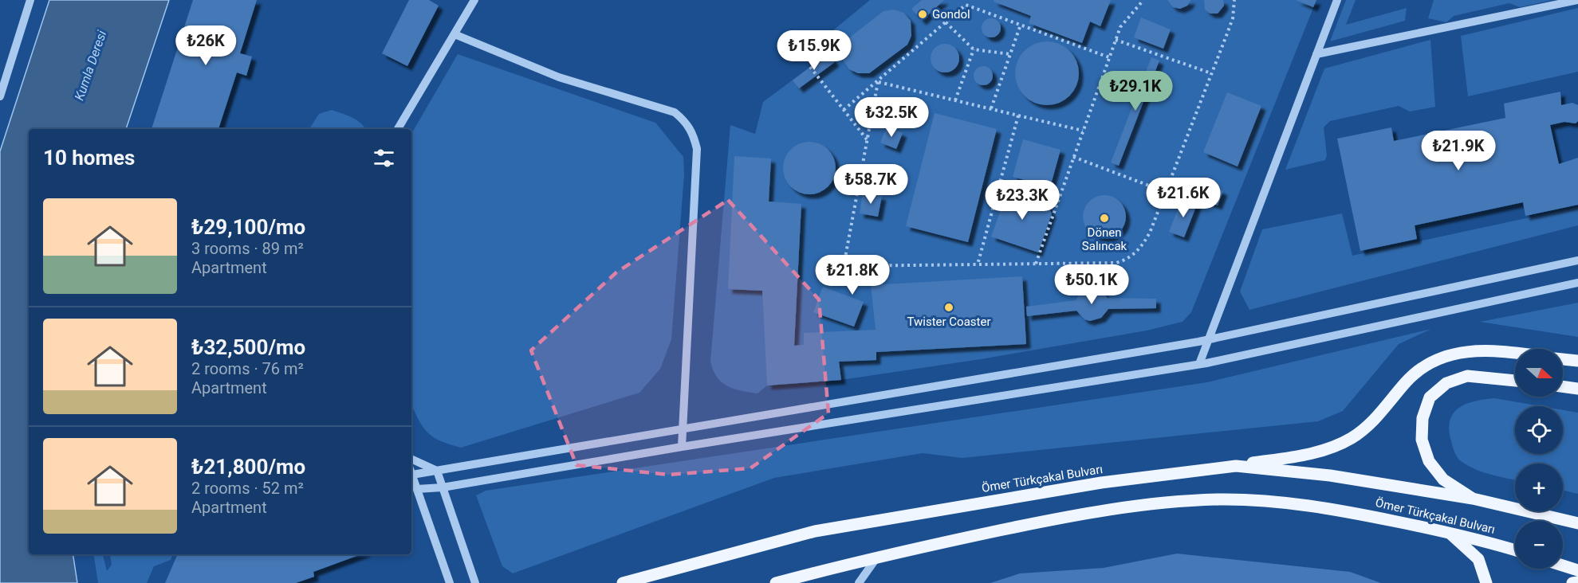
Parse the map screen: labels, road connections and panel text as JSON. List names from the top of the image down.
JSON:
{
  "streets": {
    "main road": ["Ömer Türkçakal Bulvarı"]
  },
  "water": ["Kumla Deresi"],
  "places": ["Gondol", "Dönen Salıncak", "Twister Coaster"],
  "north": "right",
  "page": {
    "price": [
      "₺26K",
      "₺15.9K",
      "₺29.1K",
      "₺32.5K",
      "₺21.9K",
      "₺58.7K",
      "₺21.6K",
      "₺23.3K",
      "₺21.8K",
      "₺50.1K"
    ],
    "heading": "10 homes",
    "list": [
      {
        "name": "₺29,100/mo",
        "note": "3 rooms · 89 m² · Apartment"
      },
      {
        "name": "₺32,500/mo",
        "note": "2 rooms · 76 m² · Apartment"
      },
      {
        "name": "₺21,800/mo",
        "note": "2 rooms · 52 m² · Apartment"
      }
    ],
    "map_buttons": ["+", "−"]
  }
}
